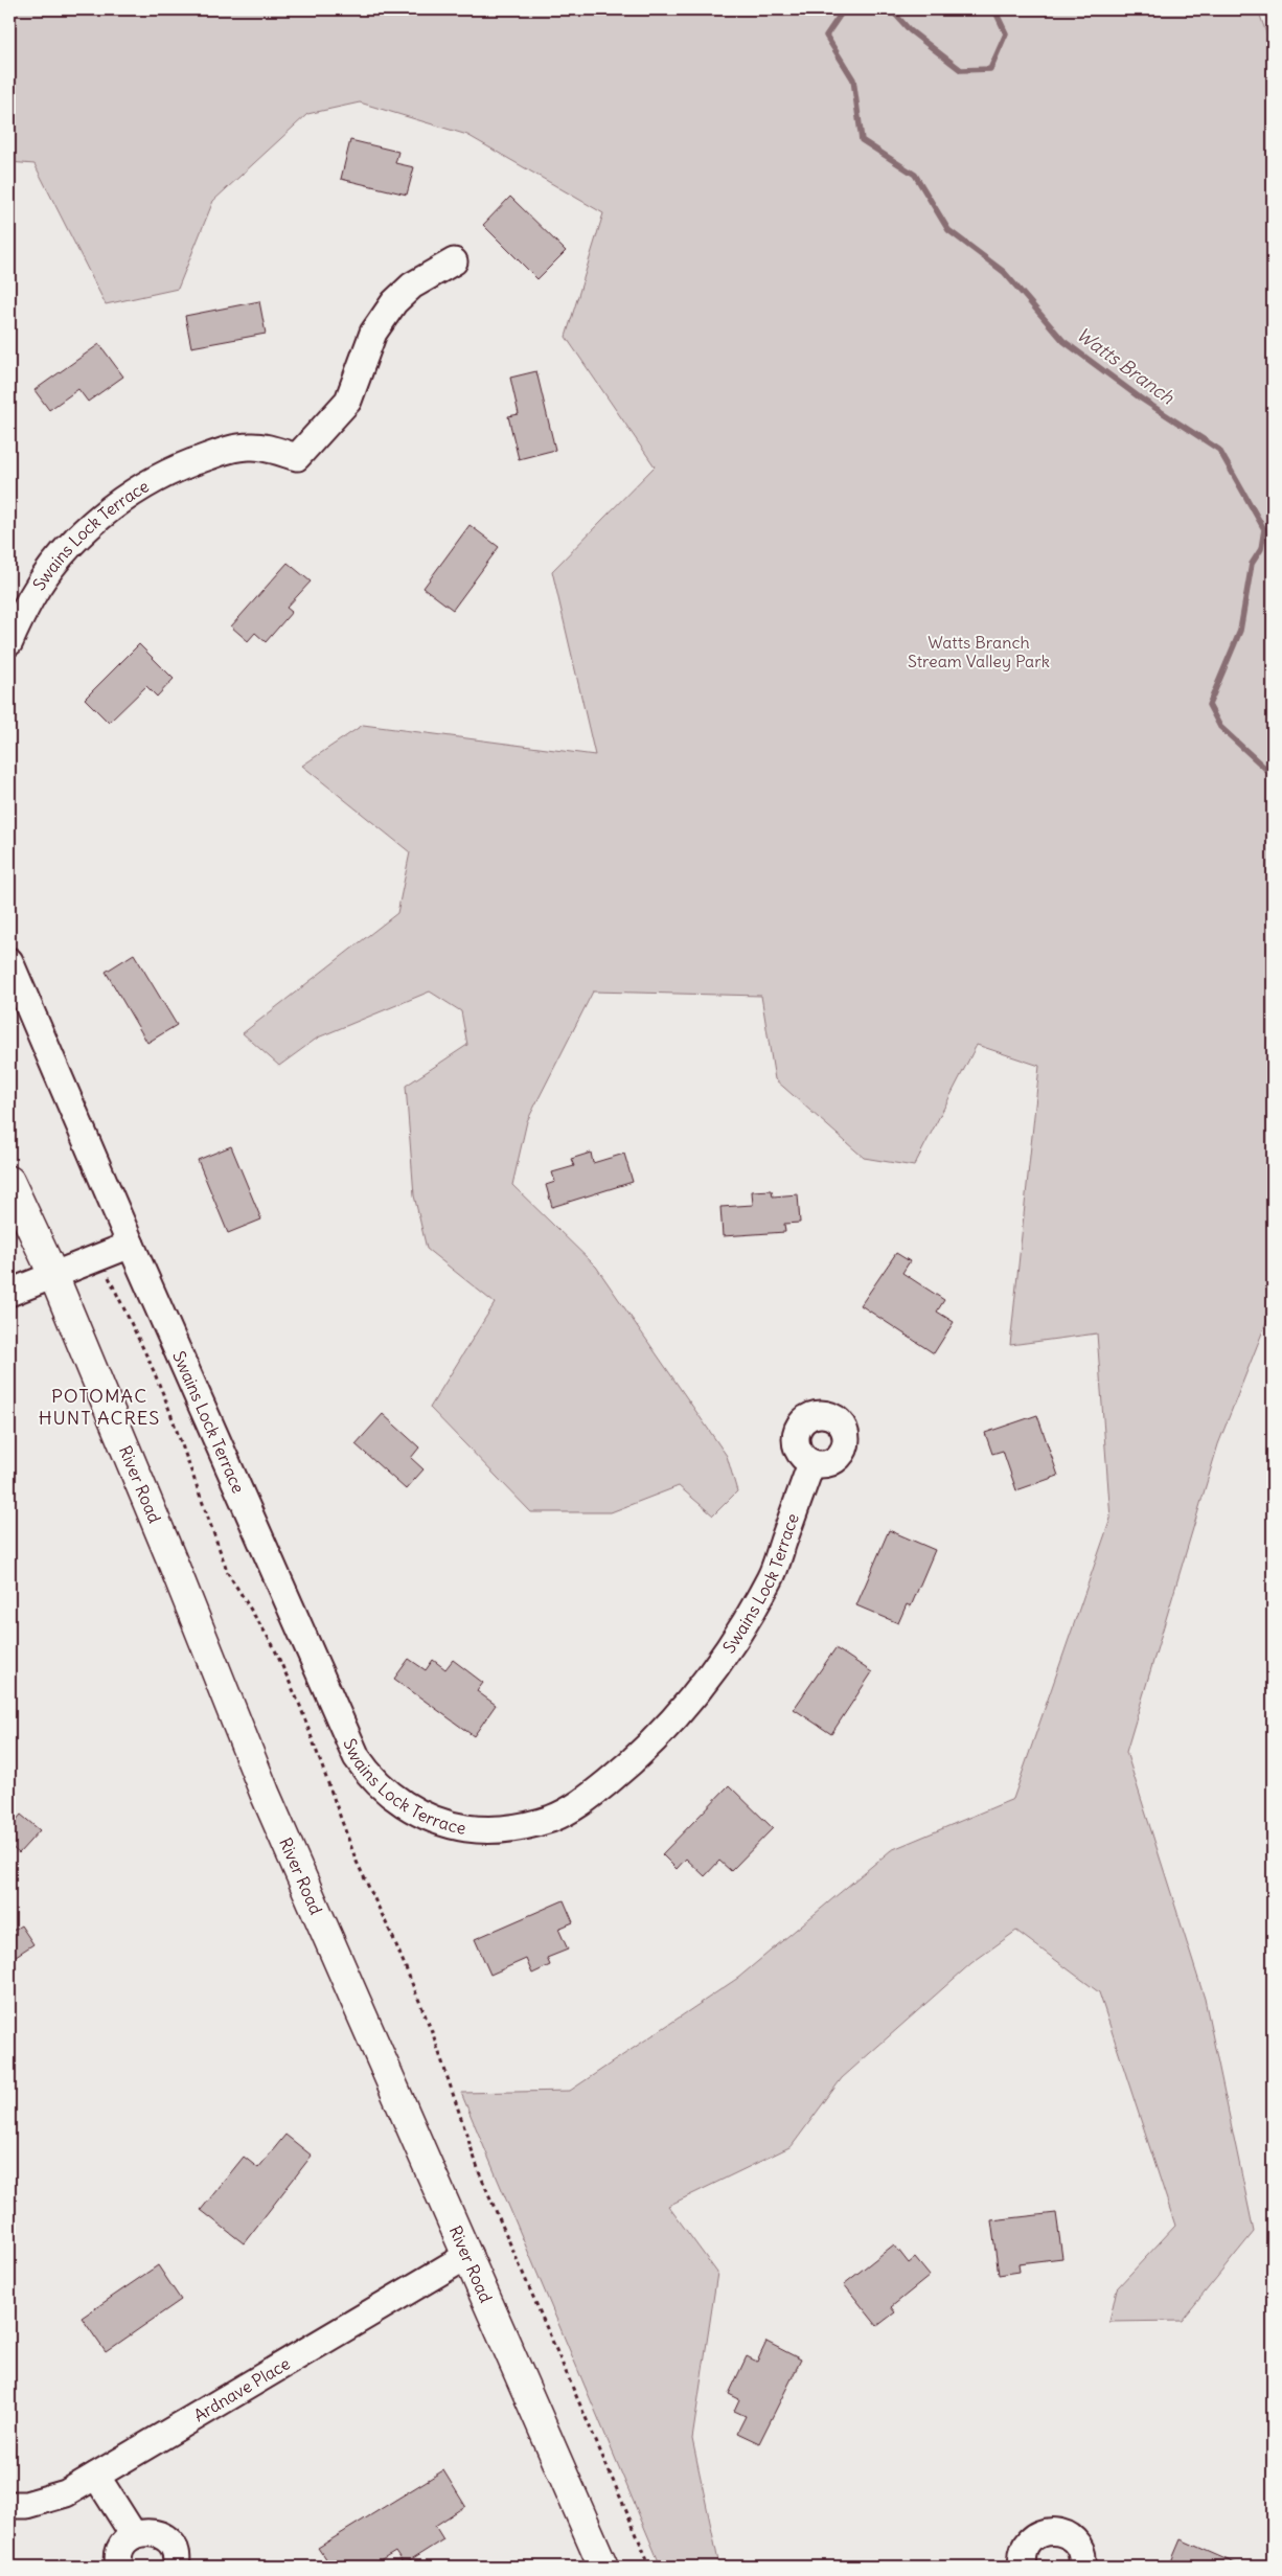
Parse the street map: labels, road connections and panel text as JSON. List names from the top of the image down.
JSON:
{
  "streets": {
    "main road": ["River Road"],
    "street": ["Swains Lock Terrace", "Ardnave Place"]
  },
  "crossings": [
    ["River Road", "Ardnave Place"]
  ],
  "districts": ["POTOMAC HUNT ACRES"],
  "water": ["Watts Branch"],
  "parks": ["Watts Branch Stream Valley Park"]
}
